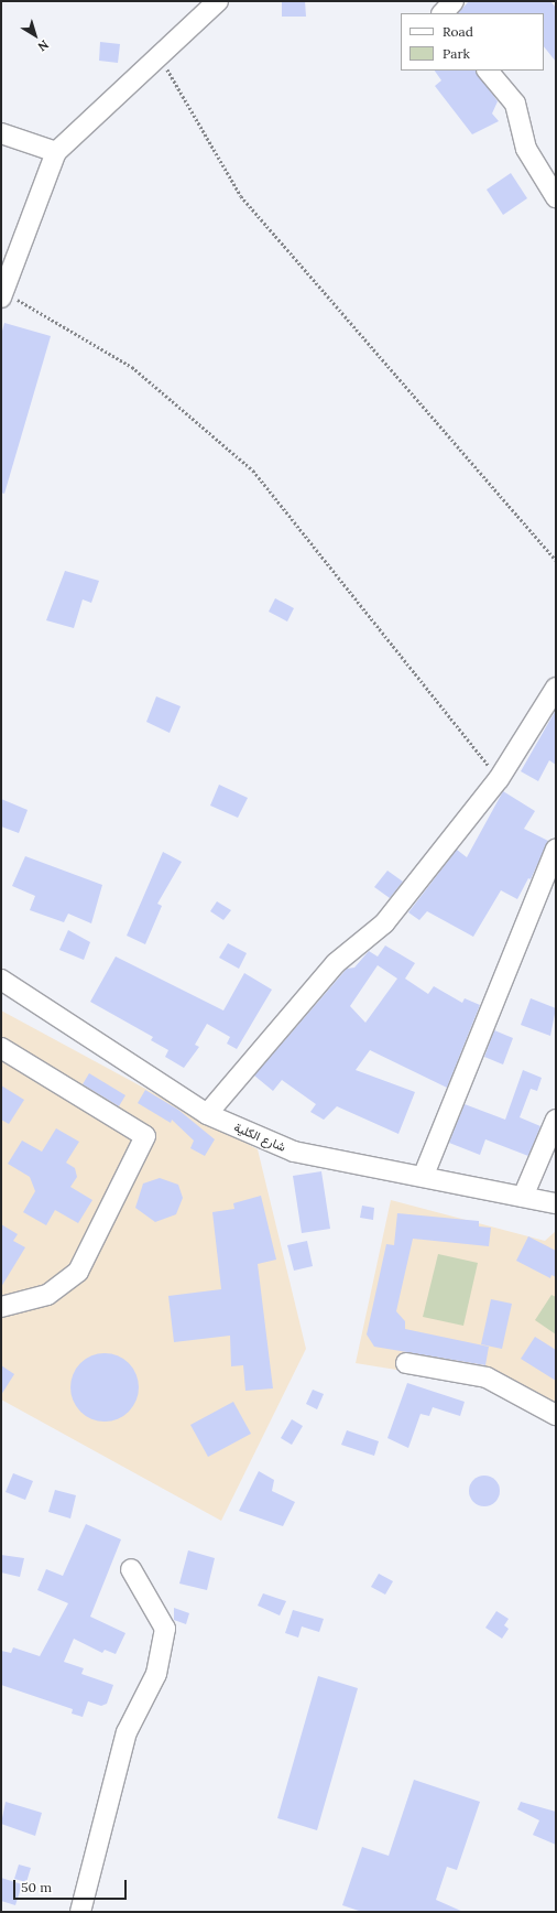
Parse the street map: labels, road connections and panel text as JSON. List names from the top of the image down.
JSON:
{
  "streets": {
    "street": ["شارع الكلية"]
  },
  "legend": ["Road", "Park"],
  "scale_bar": "50 m",
  "north": "bottom right"
}
